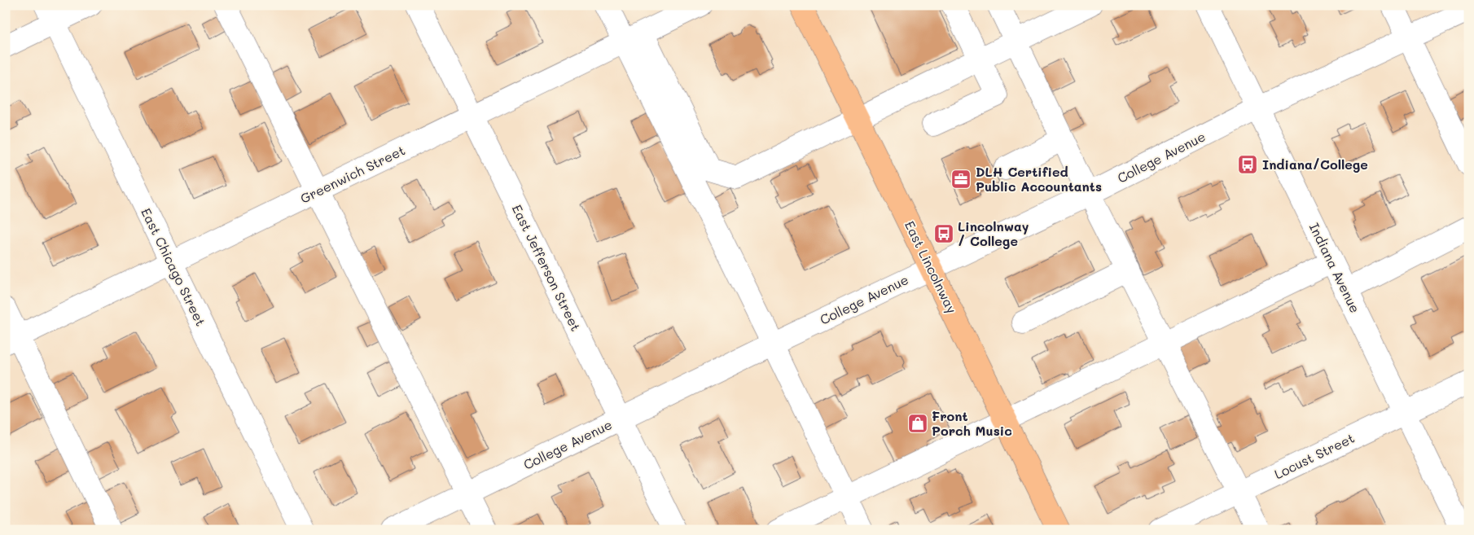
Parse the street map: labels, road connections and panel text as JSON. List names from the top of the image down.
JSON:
{
  "streets": {
    "main road": ["East Lincolnway"],
    "street": [
      "College Avenue",
      "Greenwich Street",
      "East Chicago Street",
      "East Jefferson Street",
      "Indiana Avenue",
      "Locust Street"
    ]
  },
  "crossings": [
    ["College Avenue", "East Lincolnway"],
    ["College Avenue", "East Jefferson Street"],
    ["College Avenue", "Indiana Avenue"],
    ["Greenwich Street", "East Chicago Street"],
    ["Greenwich Street", "East Jefferson Street"],
    ["Indiana Avenue", "Locust Street"]
  ],
  "places": {
    "bus stop": ["Indiana/College", "Lincolnway / College"],
    "office": ["DLH Certified Public Accountants"],
    "shop": ["Front Porch Music"]
  }
}
